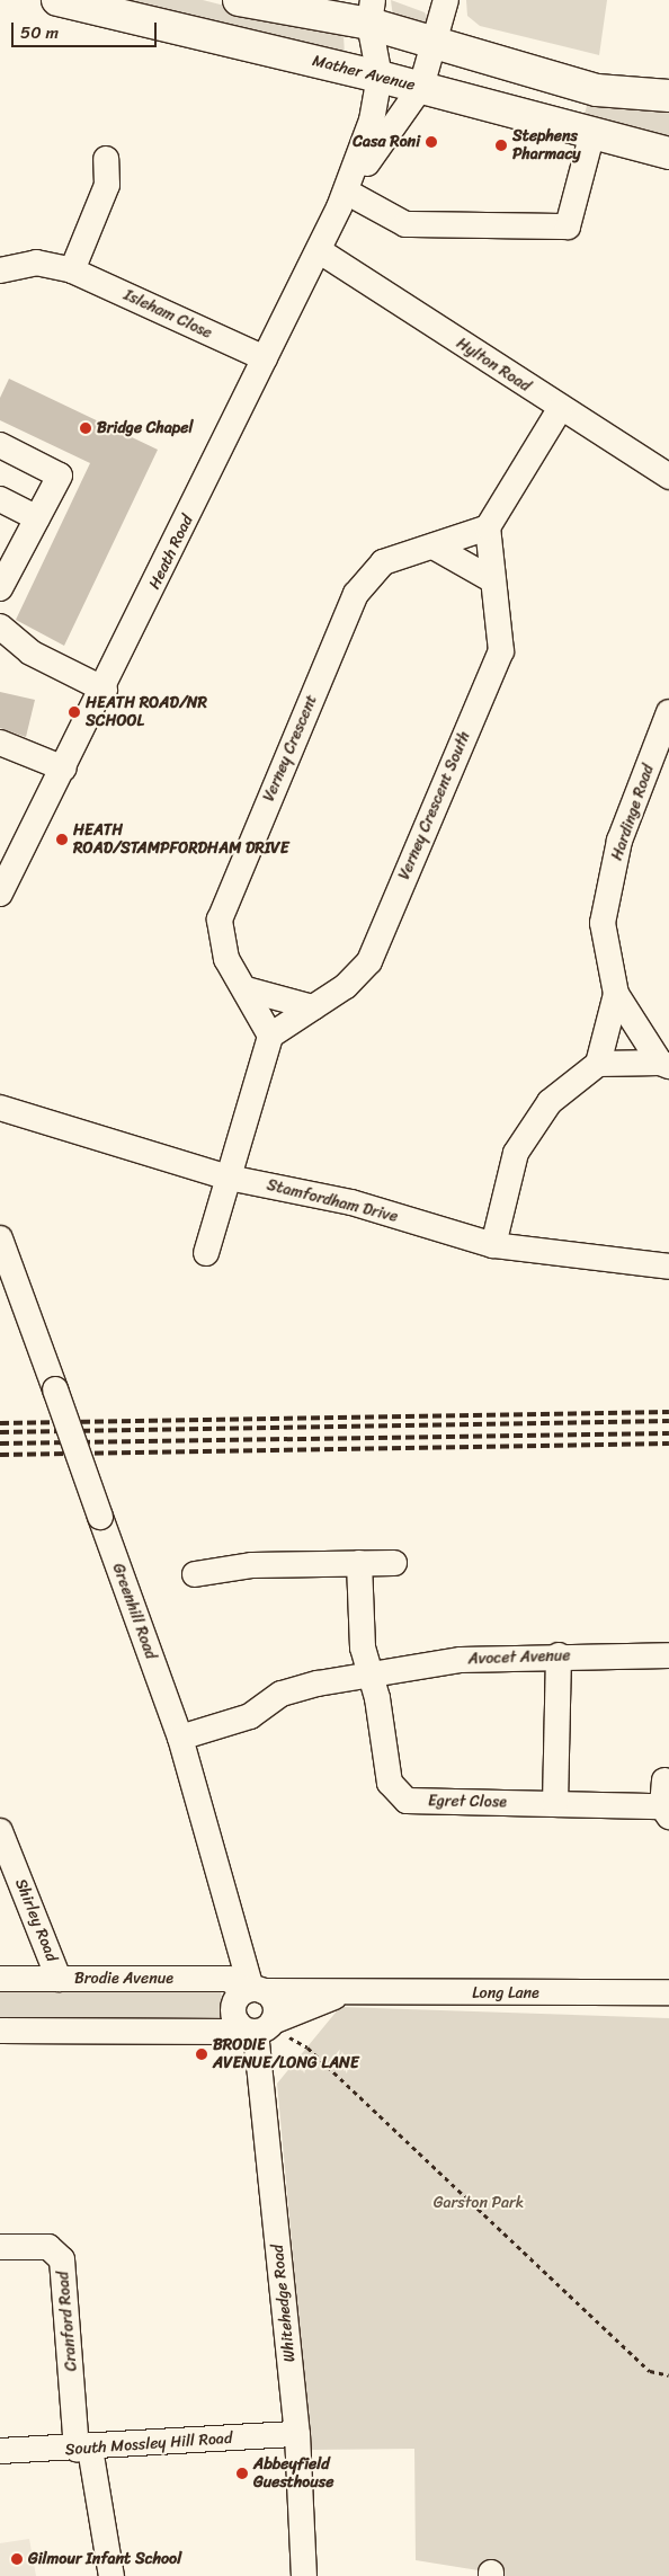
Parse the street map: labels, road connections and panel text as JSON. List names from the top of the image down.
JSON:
{
  "streets": {
    "main road": ["Mather Avenue"],
    "street": [
      "Isleham Close",
      "Hylton Road",
      "Heath Road",
      "Verney Crescent",
      "Verney Crescent South",
      "Hardinge Road",
      "Stamfordham Drive",
      "Greenhill Road",
      "Avocet Avenue",
      "Egret Close",
      "Shirley Road",
      "Brodie Avenue",
      "Long Lane",
      "Whitehedge Road",
      "Cranford Road",
      "South Mossley Hill Road"
    ]
  },
  "crossings": [
    ["Mather Avenue", "Heath Road"],
    ["Isleham Close", "Heath Road"],
    ["Hylton Road", "Heath Road"],
    ["Verney Crescent", "Verney Crescent South"],
    ["Greenhill Road", "Avocet Avenue"],
    ["Greenhill Road", "Brodie Avenue"],
    ["Greenhill Road", "Long Lane"],
    ["Greenhill Road", "Whitehedge Road"],
    ["Avocet Avenue", "Egret Close"],
    ["Shirley Road", "Brodie Avenue"],
    ["Brodie Avenue", "Long Lane"],
    ["Long Lane", "Whitehedge Road"],
    ["Whitehedge Road", "South Mossley Hill Road"],
    ["Cranford Road", "South Mossley Hill Road"]
  ],
  "parks": ["Garston Park"],
  "places": [
    "Casa Roni",
    "Stephens Pharmacy",
    "Bridge Chapel",
    "HEATH ROAD/NR SCHOOL",
    "HEATH ROAD/STAMPFORDHAM DRIVE",
    "BRODIE AVENUE/LONG LANE",
    "Abbeyfield Guesthouse",
    "Gilmour Infant School"
  ],
  "scale_bar": "50 m"
}
